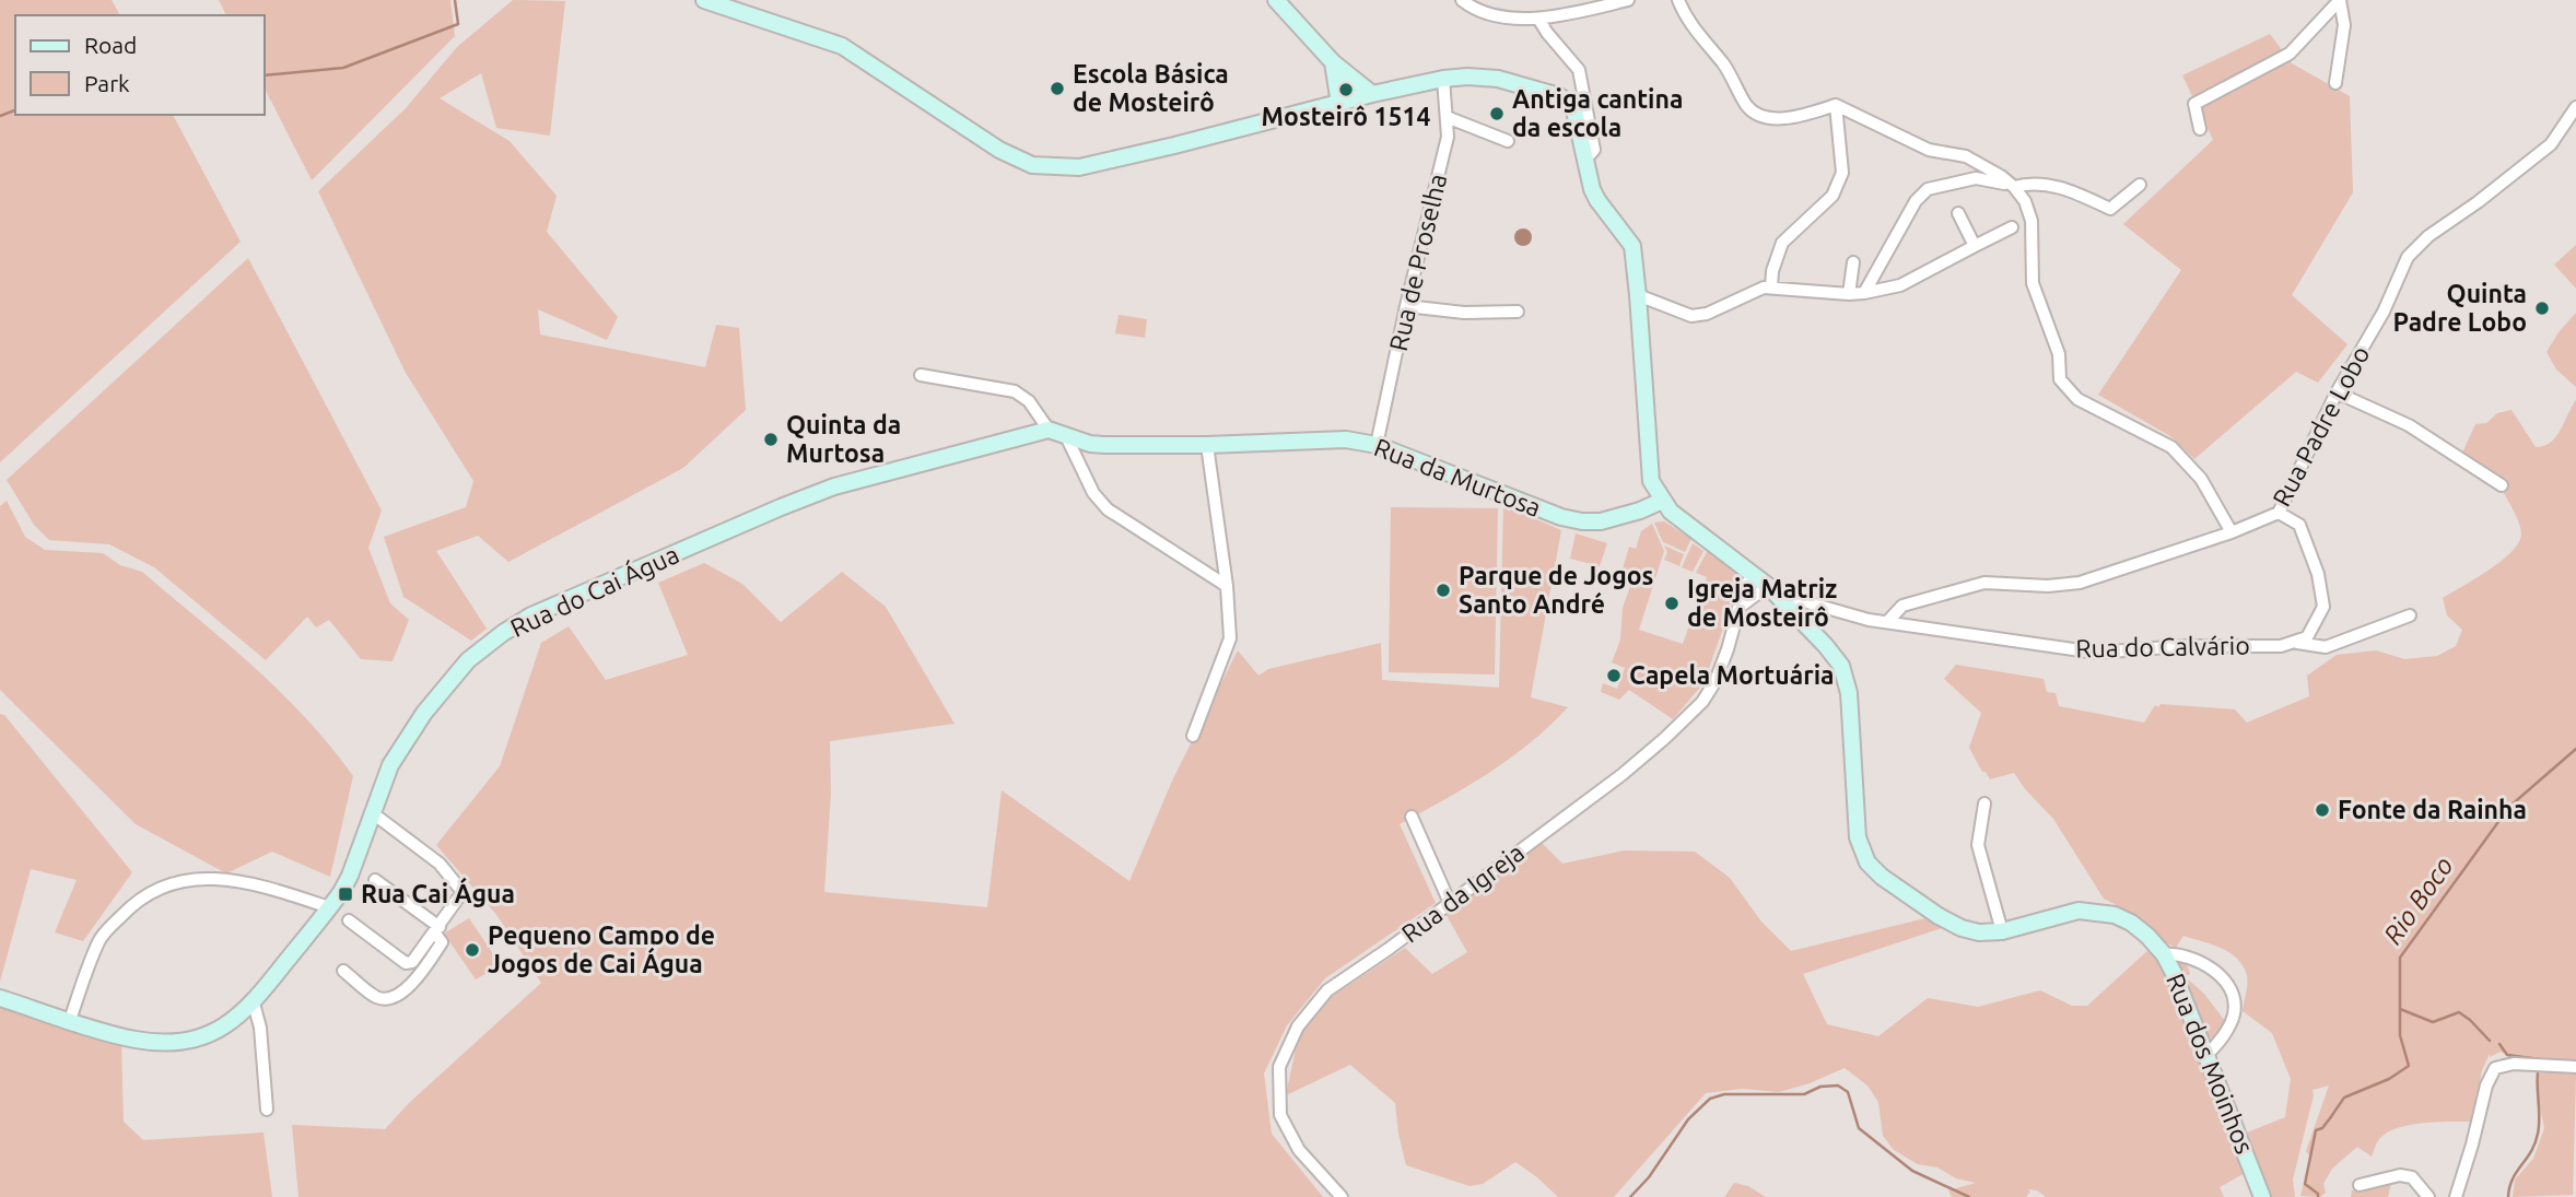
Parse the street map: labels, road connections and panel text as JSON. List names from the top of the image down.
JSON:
{
  "streets": {
    "main road": ["Rua da Murtosa", "Rua do Cai Água", "Rua dos Moinhos"],
    "street": [
      "Rua de Proselha",
      "Rua Padre Lobo",
      "Rua do Calvário",
      "Rua da Igreja"
    ]
  },
  "crossings": [
    ["Rua de Proselha", "Rua da Murtosa"],
    ["Rua Padre Lobo", "Rua do Calvário"]
  ],
  "water": ["Rio Boco"],
  "places": {
    "other": [
      "Escola Básica de Mosteirô",
      "Mosteirô 1514",
      "Antiga cantina da escola",
      "Quinta Padre Lobo",
      "Quinta da Murtosa",
      "Parque de Jogos Santo André",
      "Igreja Matriz de Mosteirô",
      "Capela Mortuária",
      "Fonte da Rainha",
      "Pequeno Campo de Jogos de Cai Água"
    ],
    "transit": ["Rua Cai Água"]
  },
  "legend": ["Road", "Park"]
}
